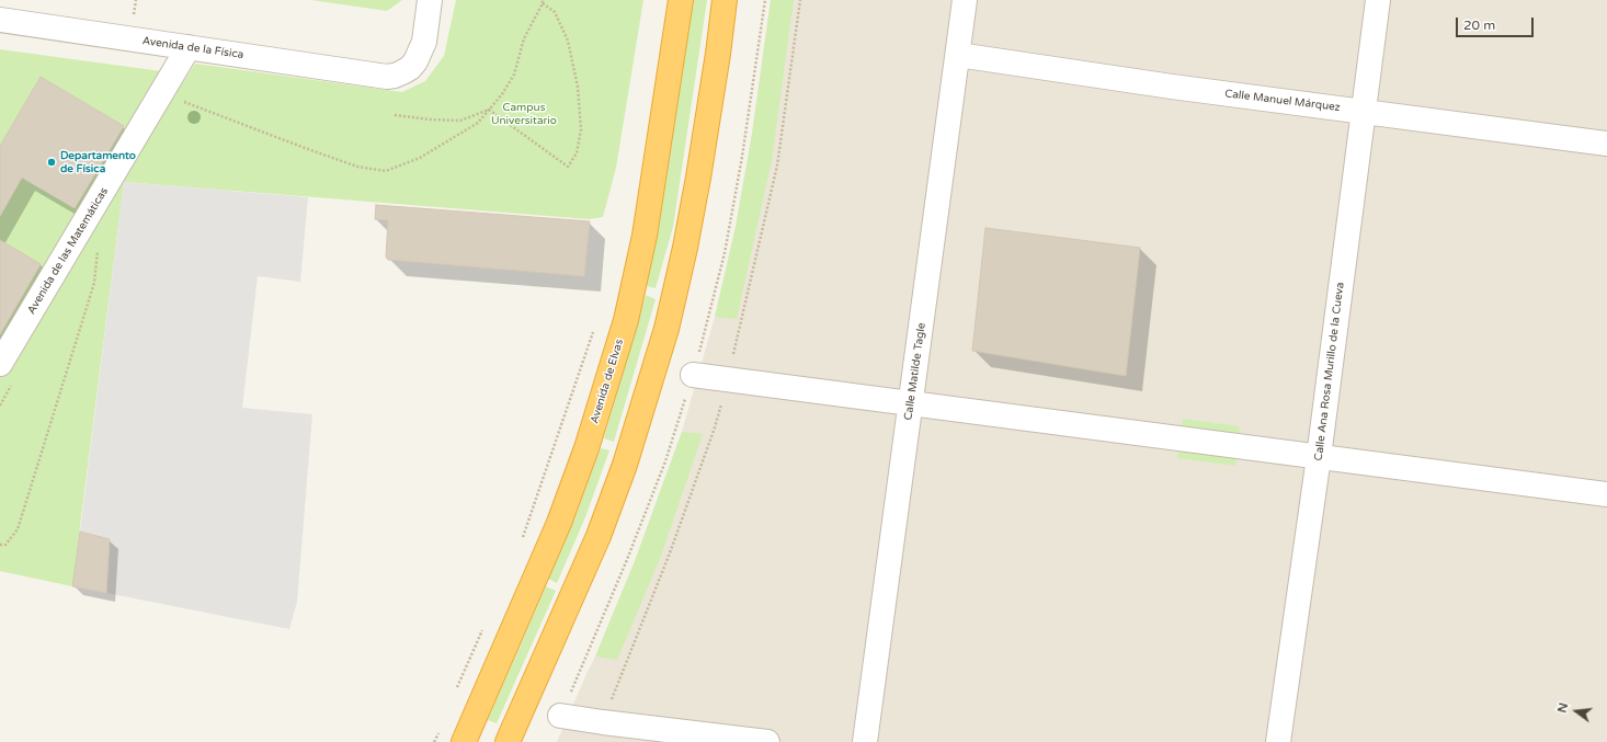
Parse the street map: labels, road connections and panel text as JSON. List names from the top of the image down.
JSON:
{
  "streets": {
    "highway": ["Avenida de Elvas"],
    "street": [
      "Avenida de la Física",
      "Calle Manuel Márquez",
      "Avenida de las Matemáticas",
      "Calle Matilde Tagle",
      "Calle Ana Rosa Murillo de la Cueva"
    ]
  },
  "crossings": [
    ["Avenida de la Física", "Avenida de las Matemáticas"],
    ["Calle Manuel Márquez", "Calle Matilde Tagle"],
    ["Calle Manuel Márquez", "Calle Ana Rosa Murillo de la Cueva"]
  ],
  "parks": ["Campus Universitario"],
  "places": ["Departamento de Física"],
  "scale_bar": "20 m",
  "north": "left"
}
